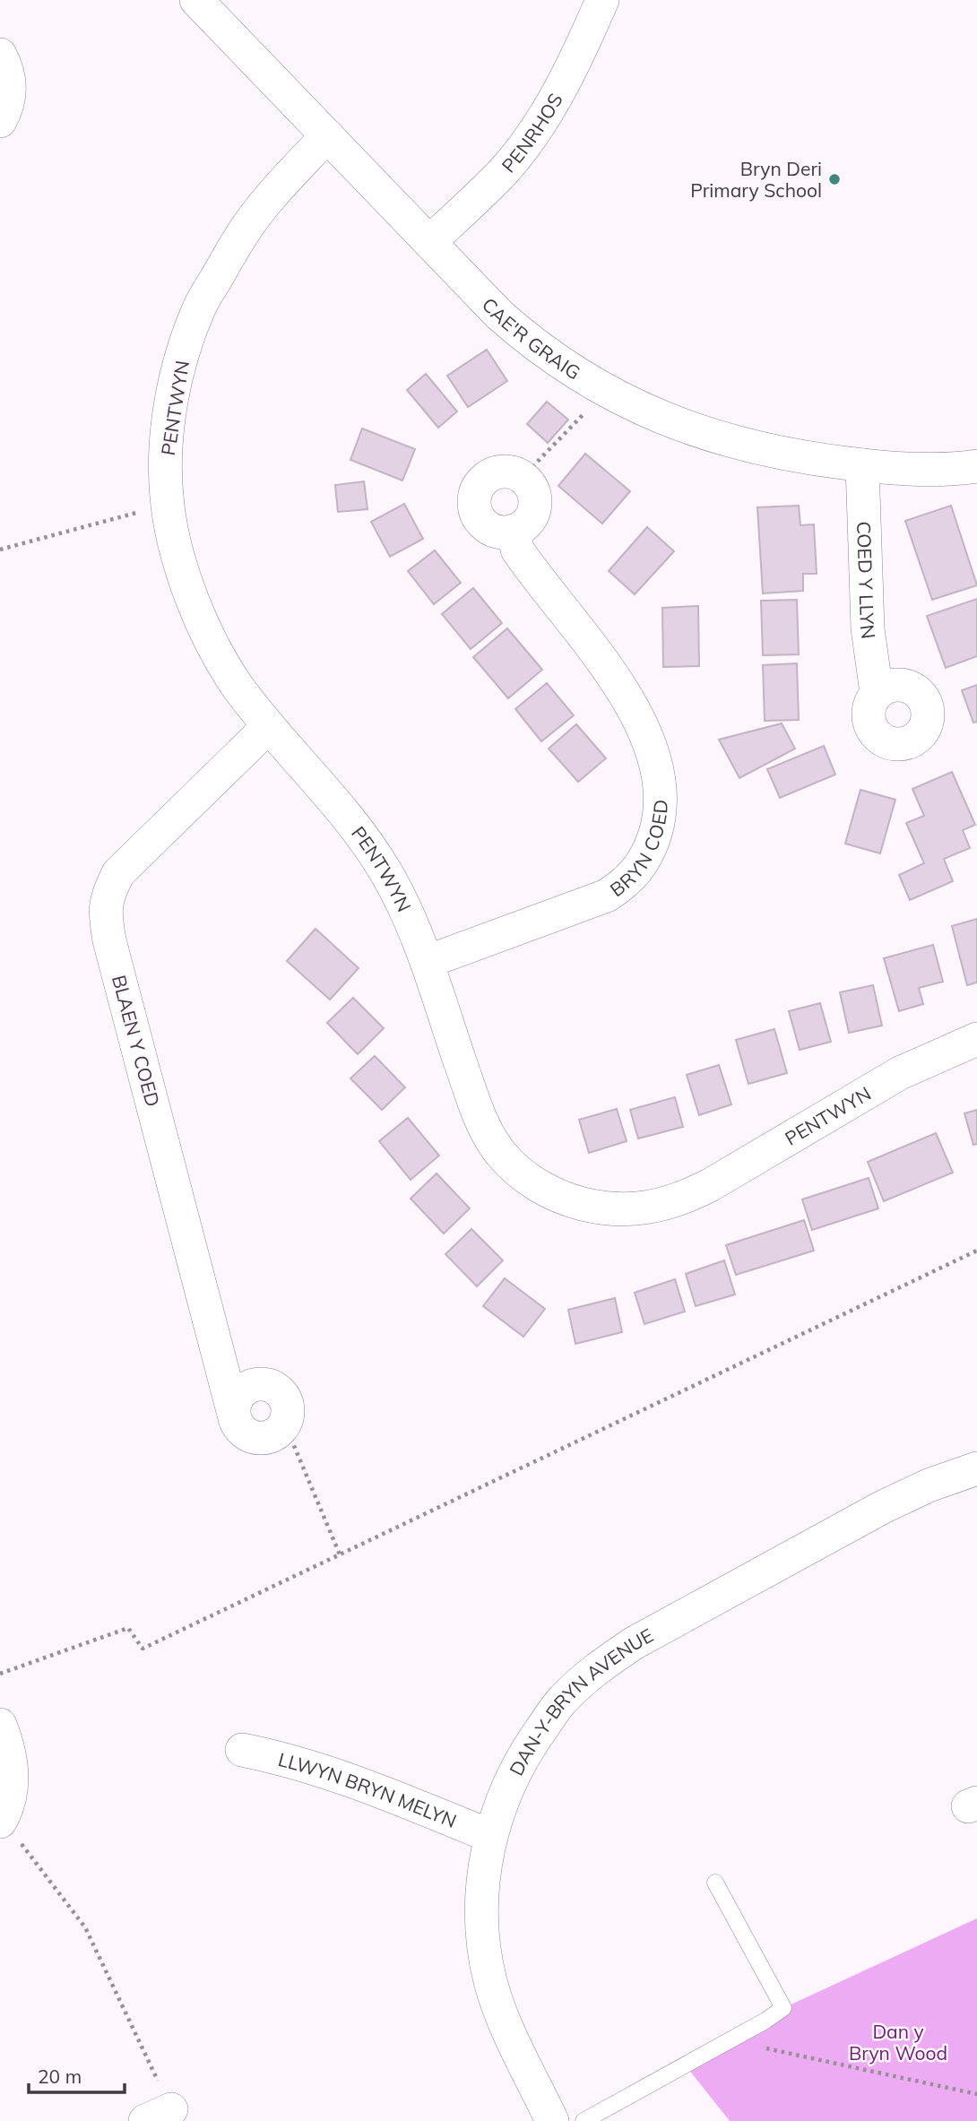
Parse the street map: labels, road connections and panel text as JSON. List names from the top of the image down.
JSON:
{
  "streets": {
    "street": [
      "PENRHOS",
      "CAE'R GRAIG",
      "PENTWYN",
      "COED Y LLYN",
      "BRYN COED",
      "BLAEN Y COED",
      "DAN-Y-BRYN AVENUE",
      "LLWYN BRYN MELYN"
    ]
  },
  "crossings": [
    ["PENRHOS", "CAE'R GRAIG"],
    ["CAE'R GRAIG", "PENTWYN"],
    ["CAE'R GRAIG", "COED Y LLYN"],
    ["PENTWYN", "BRYN COED"],
    ["PENTWYN", "BLAEN Y COED"],
    ["DAN-Y-BRYN AVENUE", "LLWYN BRYN MELYN"]
  ],
  "parks": ["Dan y Bryn Wood"],
  "places": ["Bryn Deri Primary School"],
  "scale_bar": "20 m"
}
